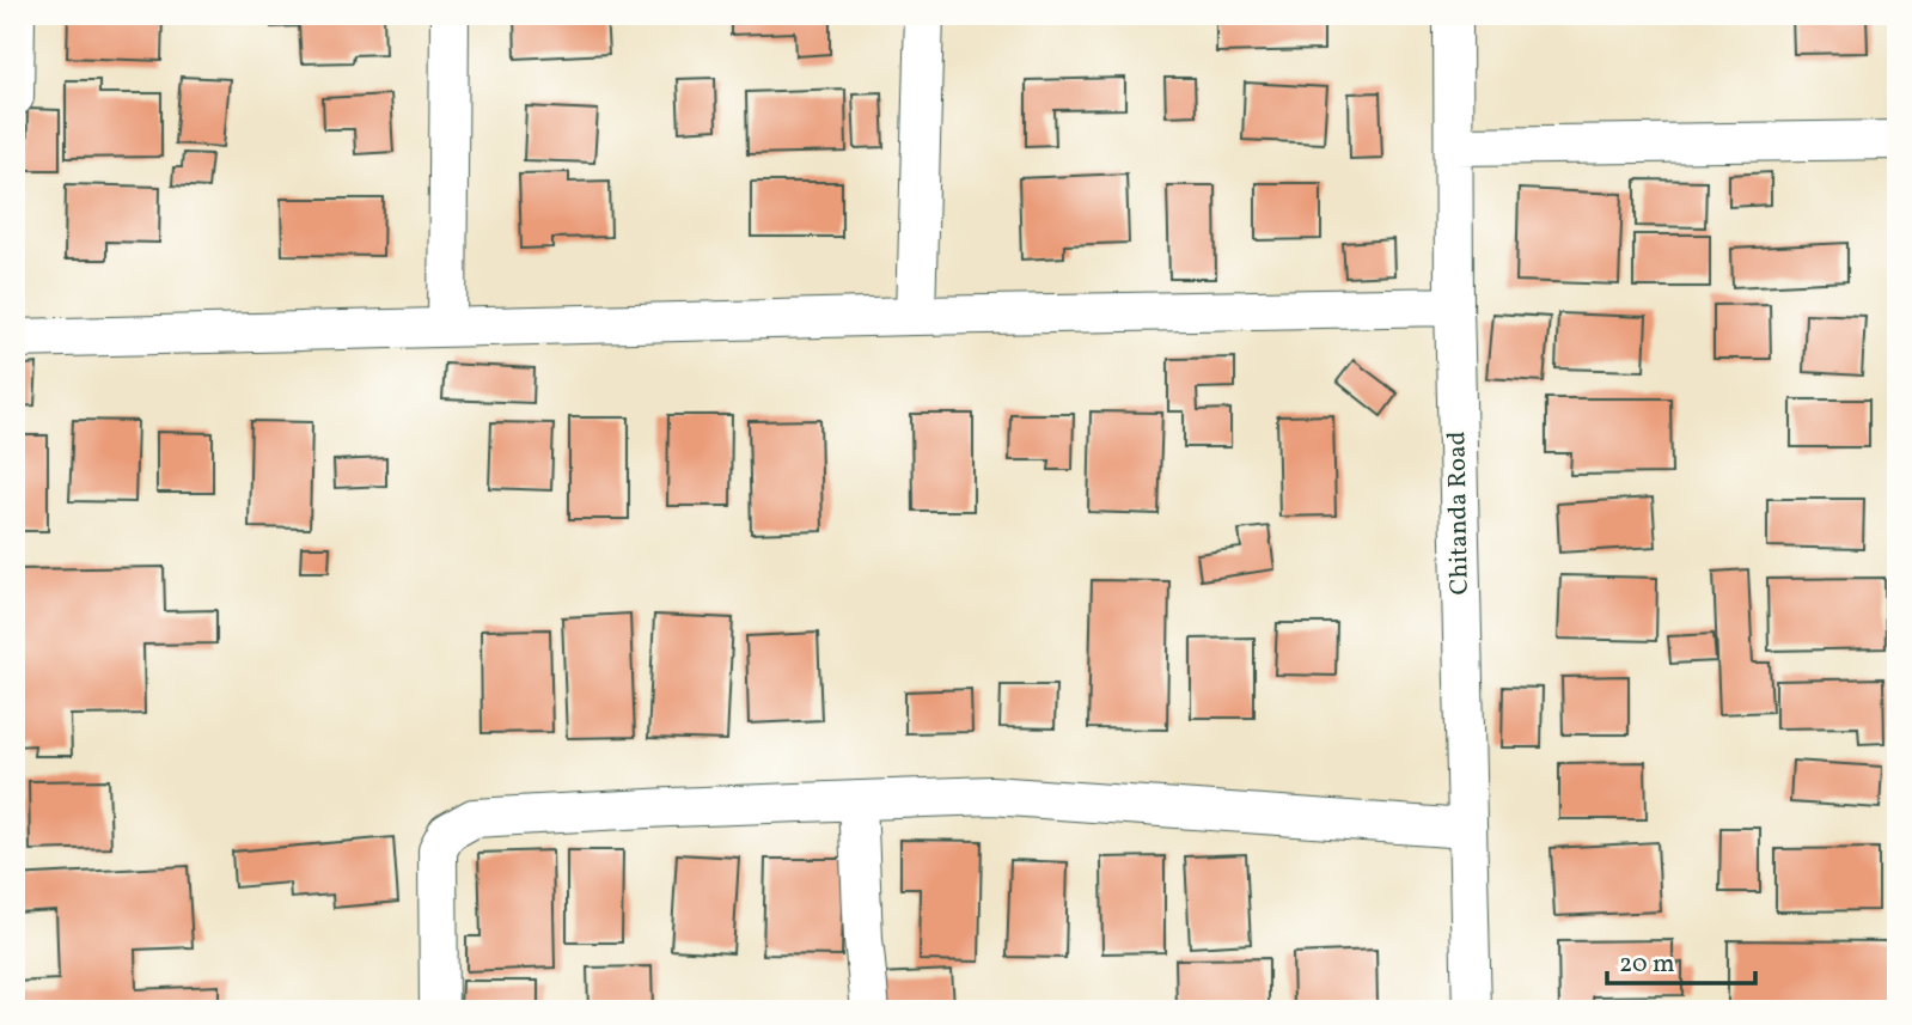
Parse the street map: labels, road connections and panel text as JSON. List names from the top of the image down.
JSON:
{
  "streets": {
    "street": ["Chitanda Road"]
  },
  "scale_bar": "20 m"
}
